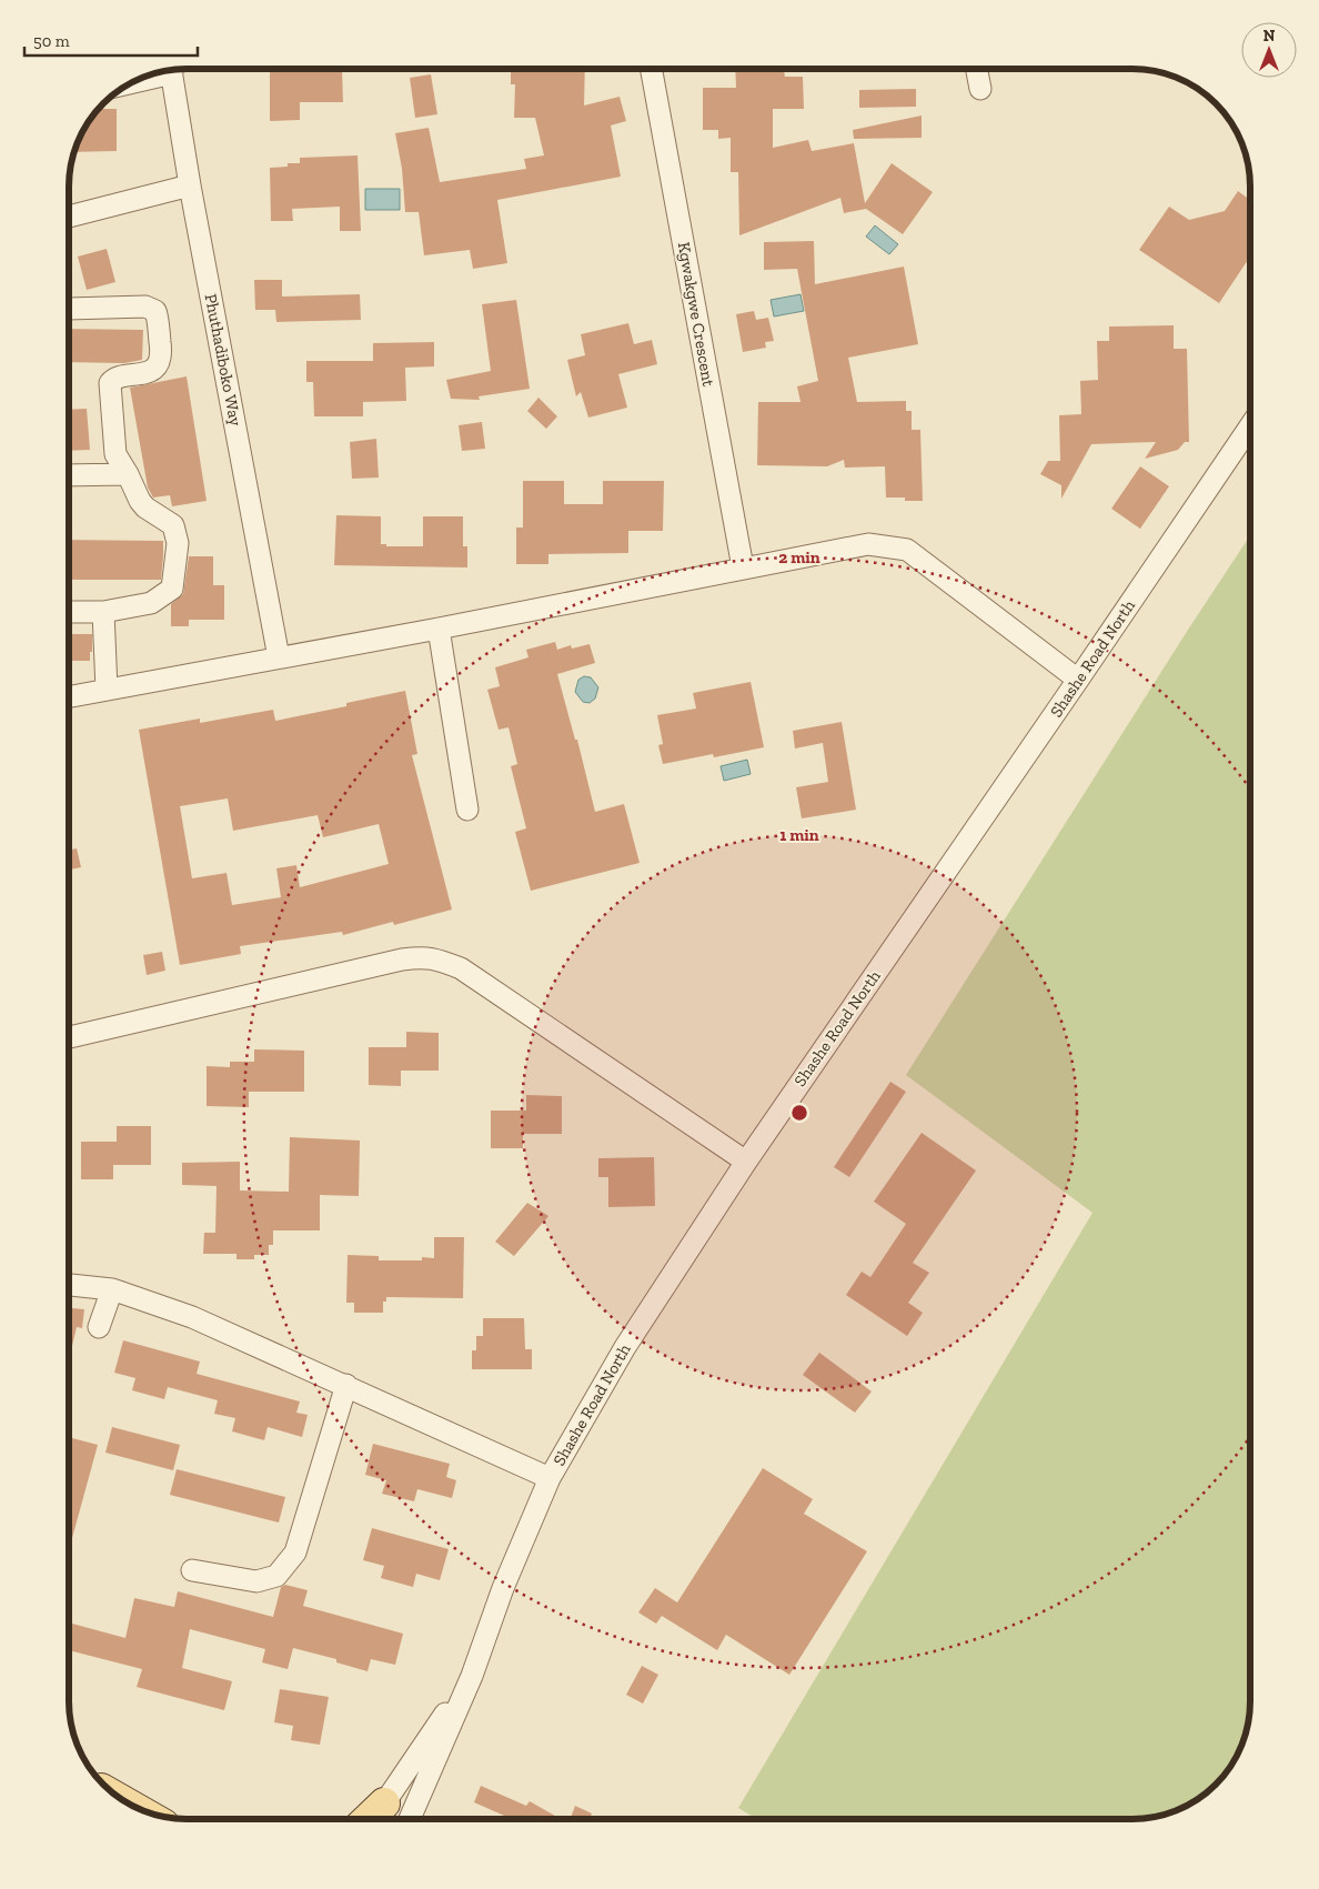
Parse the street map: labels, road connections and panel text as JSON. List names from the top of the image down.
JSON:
{
  "streets": {
    "street": ["Kgwakgwe Crescent", "Phuthadiboko Way", "Shashe Road North"]
  },
  "scale_bar": "50 m",
  "north": "top",
  "rings": ["2 min", "1 min"]
}
